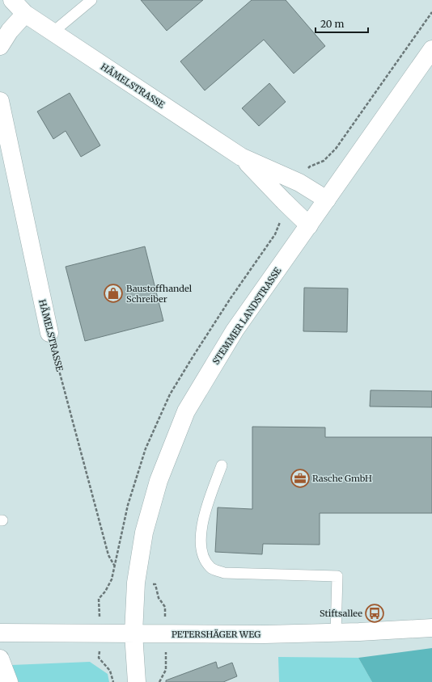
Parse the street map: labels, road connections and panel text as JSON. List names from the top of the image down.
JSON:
{
  "streets": {
    "street": ["HÄMELSTRASSE", "STEMMER LANDSTRASSE", "PETERSHÄGER WEG"]
  },
  "crossings": [
    ["HÄMELSTRASSE", "STEMMER LANDSTRASSE"],
    ["STEMMER LANDSTRASSE", "PETERSHÄGER WEG"]
  ],
  "places": {
    "shop": ["Baustoffhandel Schreiber"],
    "office": ["Rasche GmbH"],
    "bus stop": ["Stiftsallee"]
  },
  "scale_bar": "20 m"
}
